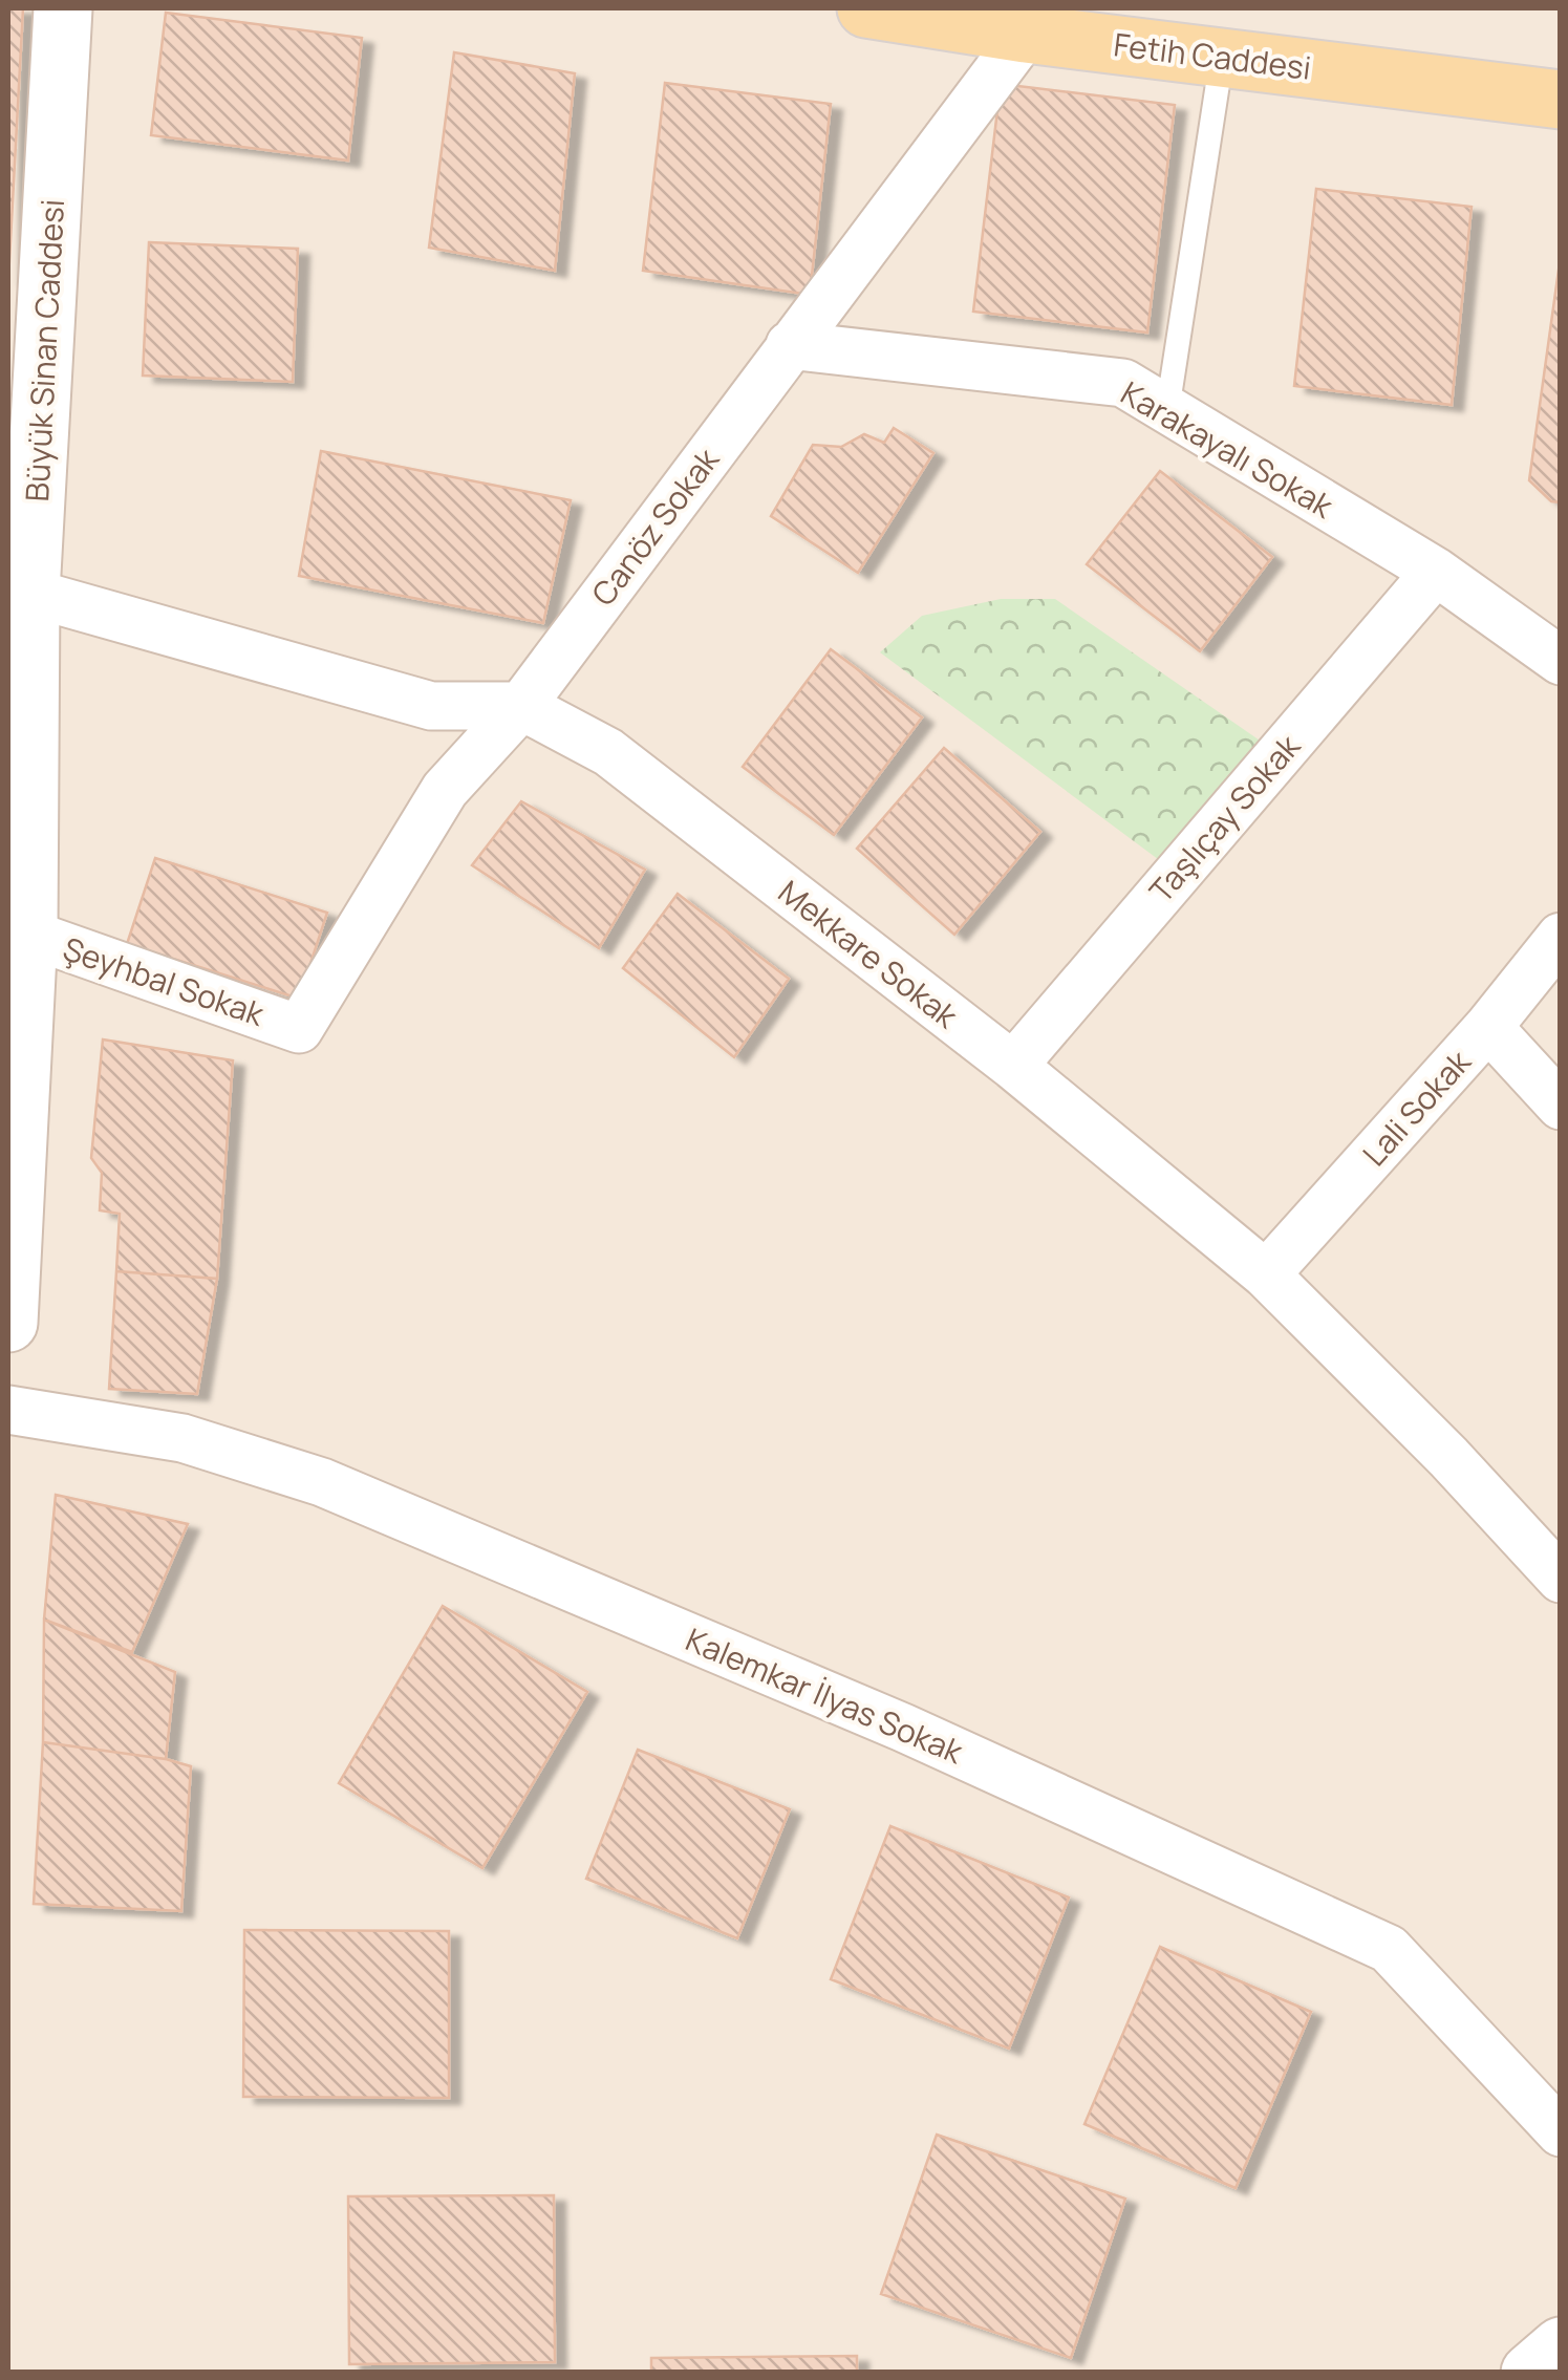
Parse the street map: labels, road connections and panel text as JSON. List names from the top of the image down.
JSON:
{
  "streets": {
    "main road": ["Fetih Caddesi"],
    "street": [
      "Büyük Sinan Caddesi",
      "Karakayalı Sokak",
      "Canöz Sokak",
      "Taşlıçay Sokak",
      "Mekkare Sokak",
      "Şeyhbal Sokak",
      "Lali Sokak",
      "Kalemkar İlyas Sokak"
    ]
  },
  "crossings": [
    ["Fetih Caddesi", "Canöz Sokak"],
    ["Büyük Sinan Caddesi", "Mekkare Sokak"],
    ["Büyük Sinan Caddesi", "Şeyhbal Sokak"],
    ["Karakayalı Sokak", "Canöz Sokak"],
    ["Karakayalı Sokak", "Taşlıçay Sokak"],
    ["Canöz Sokak", "Mekkare Sokak"],
    ["Canöz Sokak", "Şeyhbal Sokak"],
    ["Taşlıçay Sokak", "Mekkare Sokak"],
    ["Mekkare Sokak", "Lali Sokak"]
  ]
}
